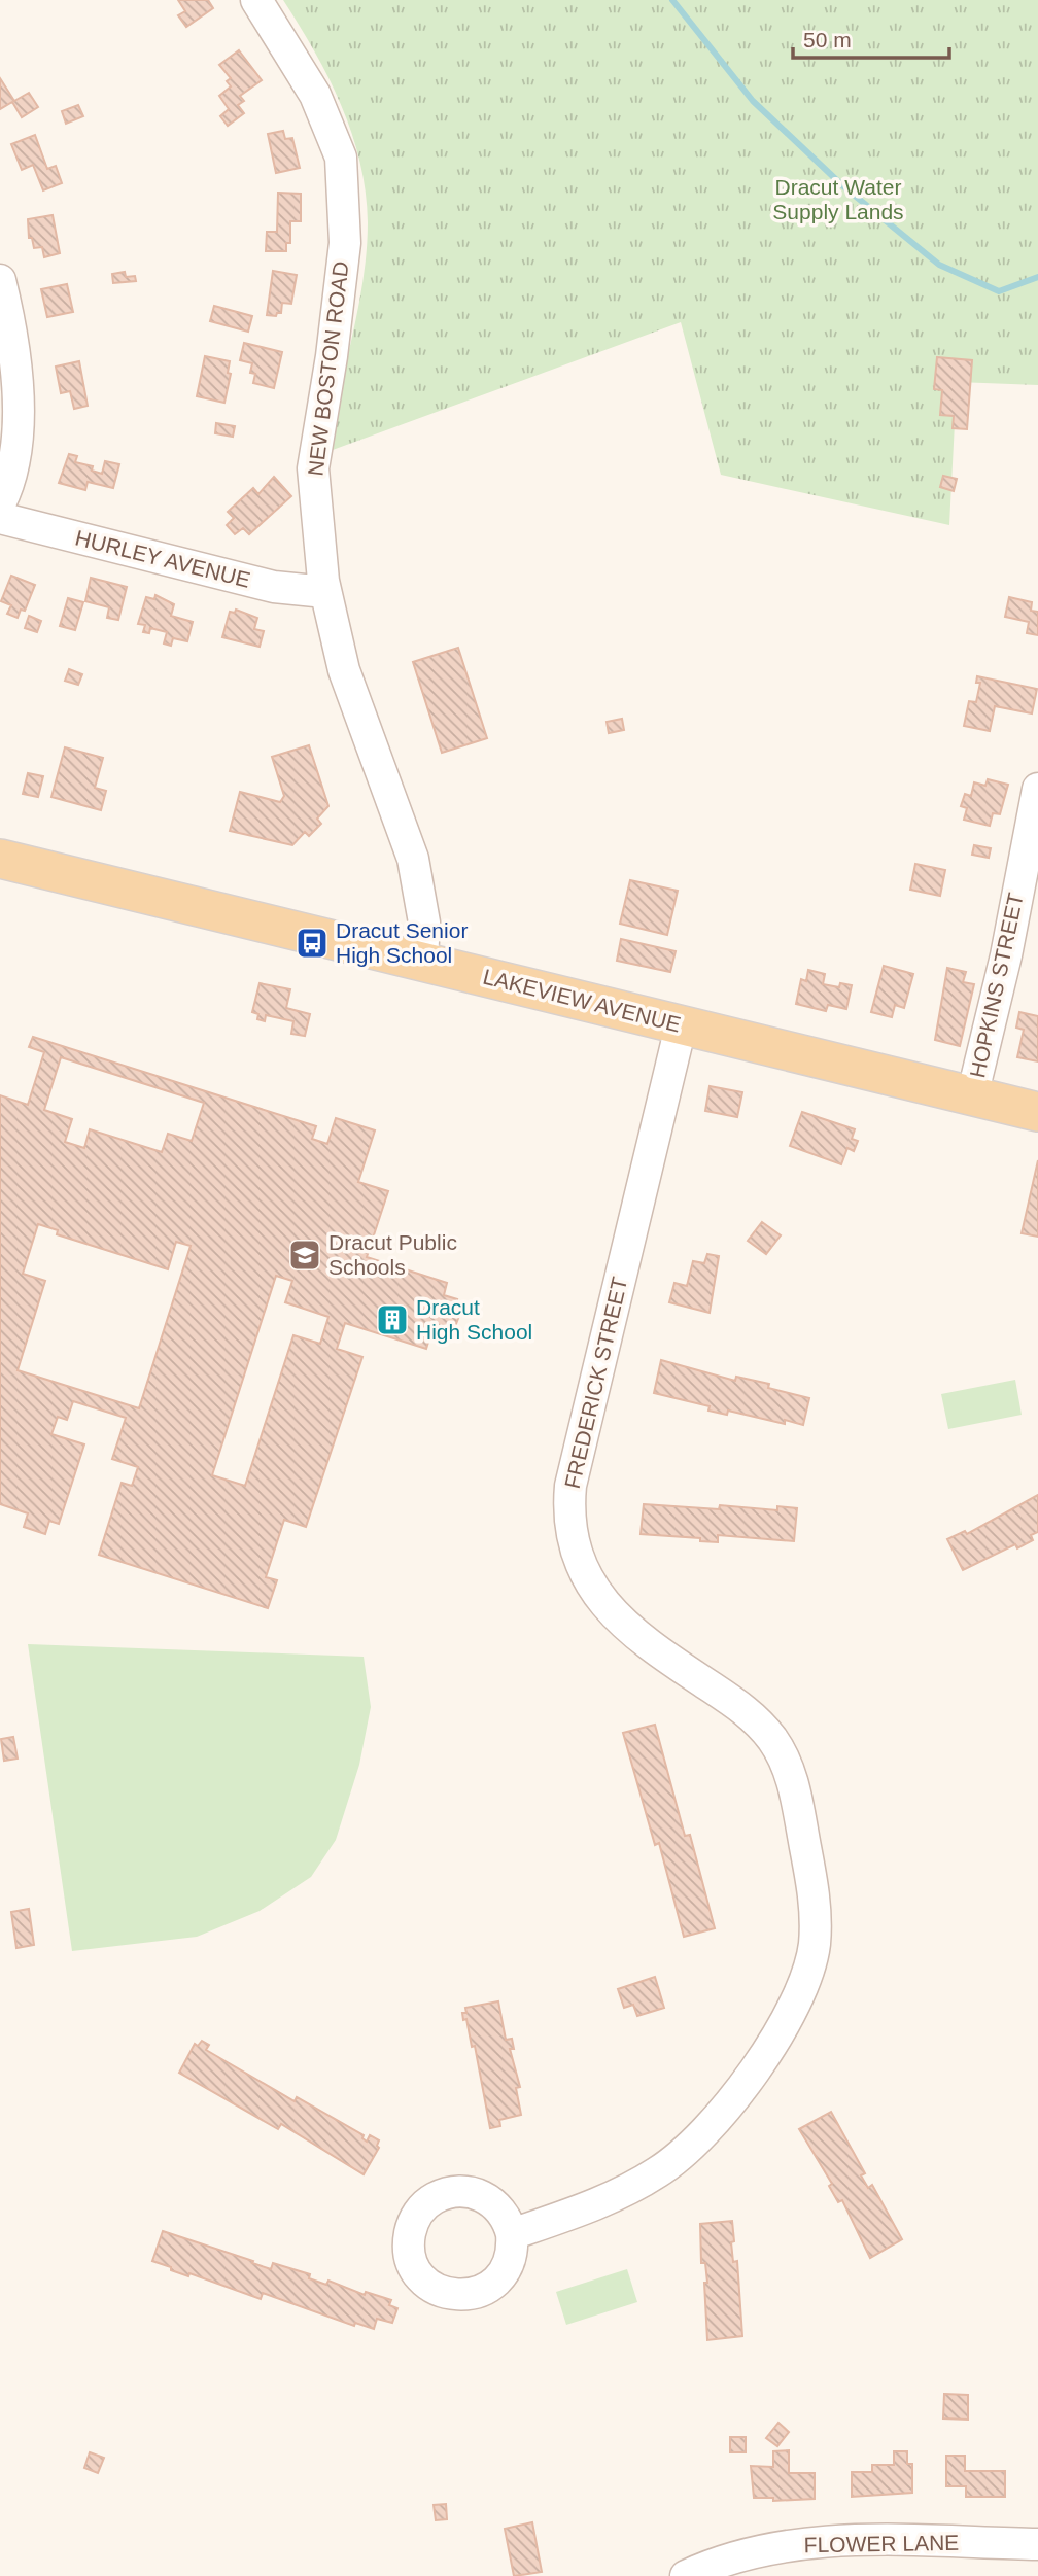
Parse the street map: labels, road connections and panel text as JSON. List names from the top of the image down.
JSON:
{
  "streets": {
    "main road": ["LAKEVIEW AVENUE"],
    "street": [
      "NEW BOSTON ROAD",
      "HURLEY AVENUE",
      "HOPKINS STREET",
      "FREDERICK STREET",
      "FLOWER LANE"
    ]
  },
  "crossings": [
    ["NEW BOSTON ROAD", "HURLEY AVENUE"],
    ["NEW BOSTON ROAD", "LAKEVIEW AVENUE"],
    ["HOPKINS STREET", "LAKEVIEW AVENUE"],
    ["LAKEVIEW AVENUE", "FREDERICK STREET"]
  ],
  "parks": ["Dracut Water Supply Lands"],
  "places": {
    "bus stop": ["Dracut Senior High School"],
    "school or university": ["Dracut Public Schools"],
    "building": ["Dracut High School"]
  },
  "scale_bar": "50 m"
}
